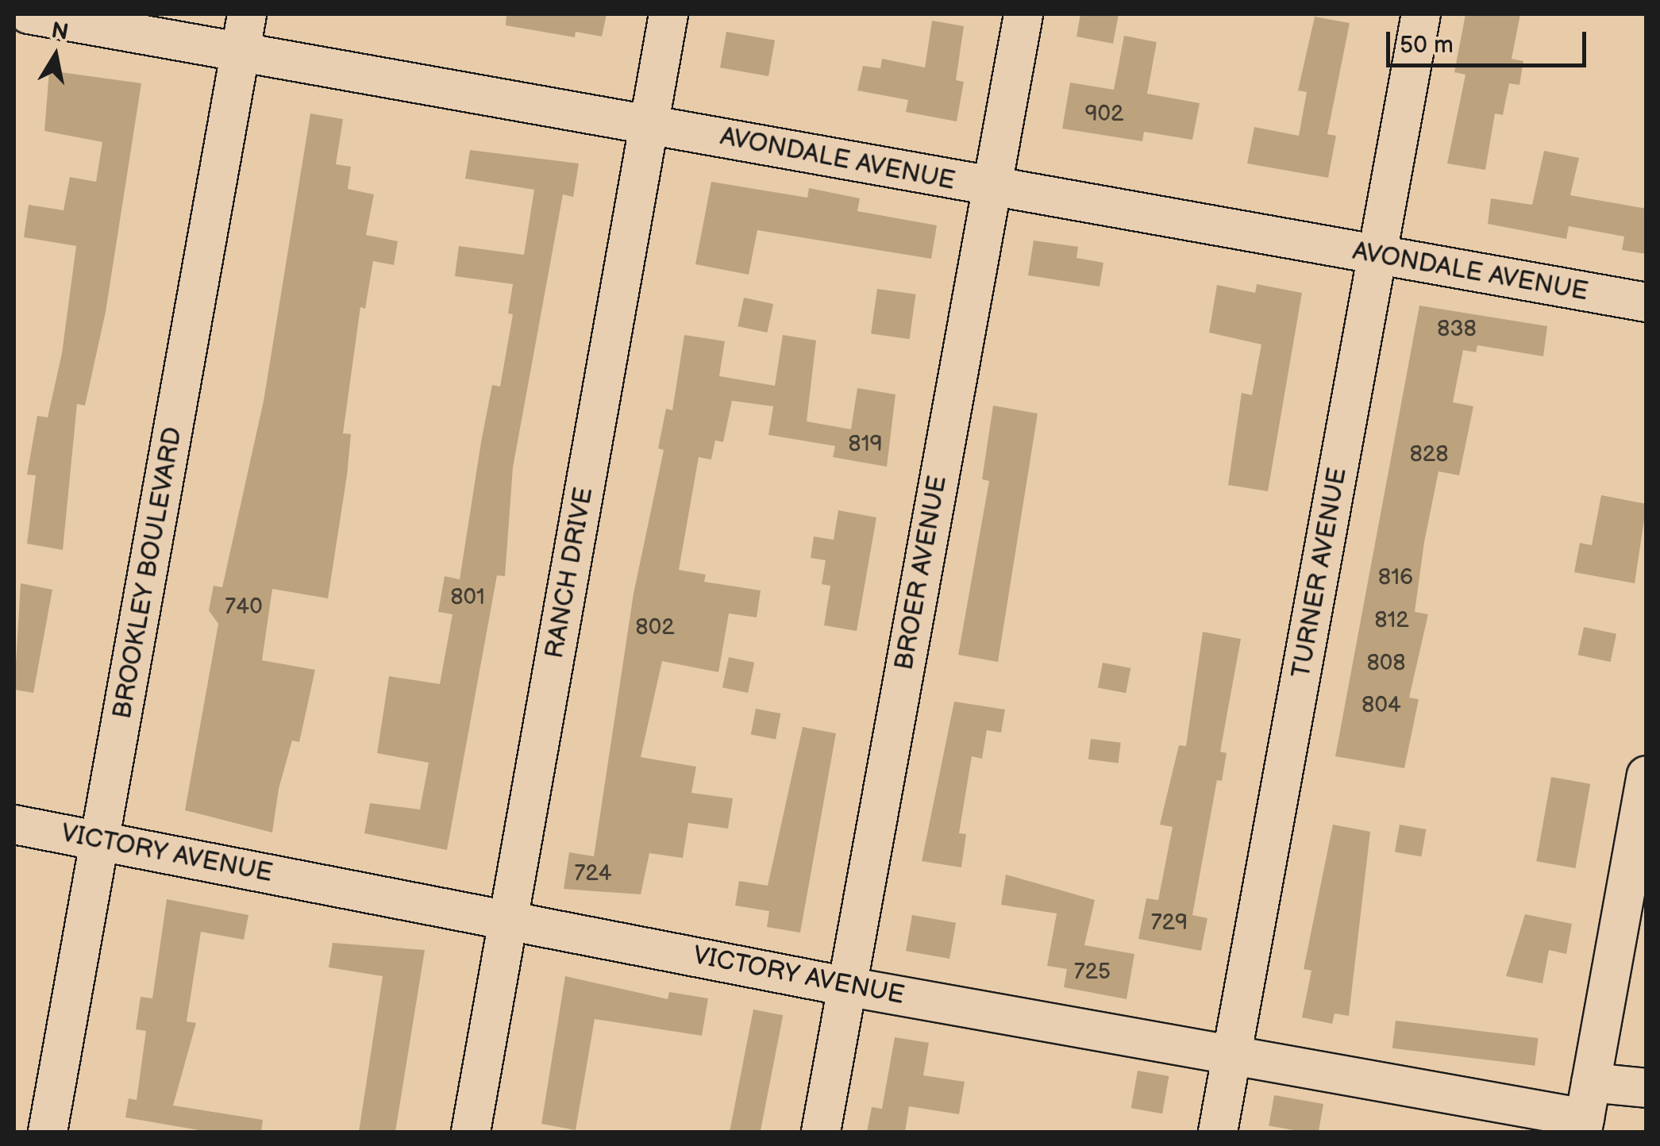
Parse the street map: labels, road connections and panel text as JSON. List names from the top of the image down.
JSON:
{
  "streets": {
    "street": [
      "AVONDALE AVENUE",
      "BROOKLEY BOULEVARD",
      "RANCH DRIVE",
      "BROER AVENUE",
      "TURNER AVENUE",
      "VICTORY AVENUE"
    ]
  },
  "crossings": [
    ["AVONDALE AVENUE", "BROOKLEY BOULEVARD"],
    ["AVONDALE AVENUE", "RANCH DRIVE"],
    ["AVONDALE AVENUE", "BROER AVENUE"],
    ["AVONDALE AVENUE", "TURNER AVENUE"],
    ["BROOKLEY BOULEVARD", "VICTORY AVENUE"],
    ["RANCH DRIVE", "VICTORY AVENUE"],
    ["BROER AVENUE", "VICTORY AVENUE"],
    ["TURNER AVENUE", "VICTORY AVENUE"]
  ],
  "house_numbers": [
    "902",
    "838",
    "819",
    "828",
    "816",
    "801",
    "740",
    "812",
    "802",
    "808",
    "804",
    "724",
    "729",
    "725"
  ],
  "scale_bar": "50 m",
  "north": "top"
}
